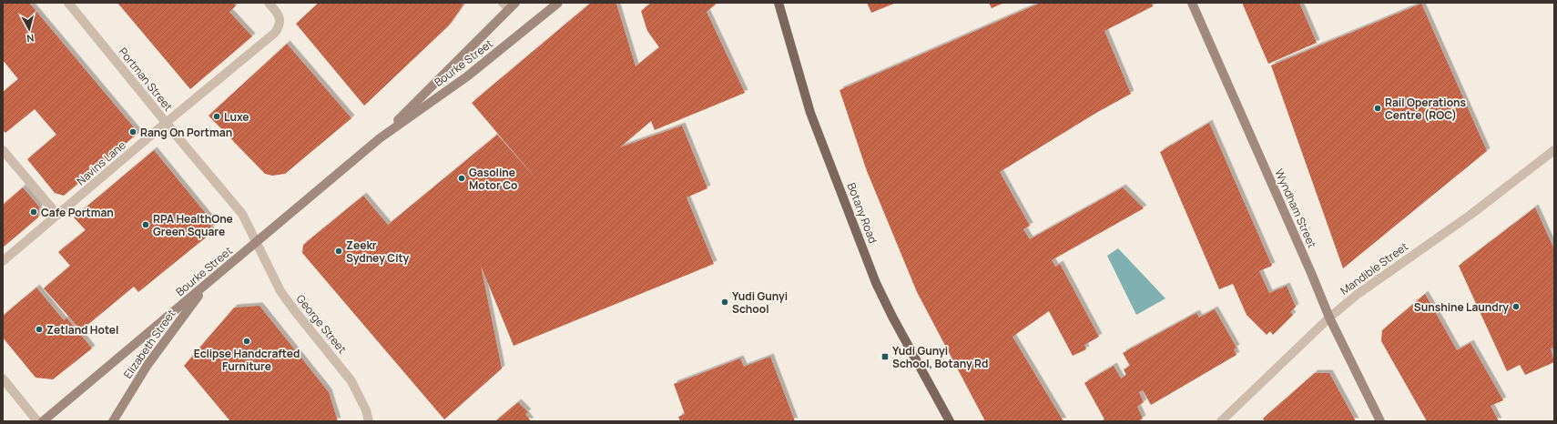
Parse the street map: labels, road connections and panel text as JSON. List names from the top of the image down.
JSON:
{
  "streets": {
    "main road": [
      "Bourke Street",
      "Wyndham Street",
      "Botany Road",
      "Elizabeth Street"
    ],
    "street": [
      "Portman Street",
      "Navins Lane",
      "Mandible Street",
      "George Street"
    ]
  },
  "crossings": [
    ["Bourke Street", "Portman Street"],
    ["Bourke Street", "George Street"],
    ["Bourke Street", "Elizabeth Street"],
    ["Portman Street", "Navins Lane"],
    ["Portman Street", "George Street"],
    ["Wyndham Street", "Mandible Street"]
  ],
  "places": {
    "other": [
      "Rail Operations Centre (ROC)",
      "Luxe",
      "Rang On Portman",
      "Gasoline Motor Co",
      "Cafe Portman",
      "RPA HealthOne Green Square",
      "Zeekr Sydney City",
      "Yudi Gunyi School",
      "Sunshine Laundry",
      "Zetland Hotel",
      "Eclipse Handcrafted Furniture"
    ],
    "transit": ["Yudi Gunyi School, Botany Rd"]
  },
  "north": "bottom"
}
